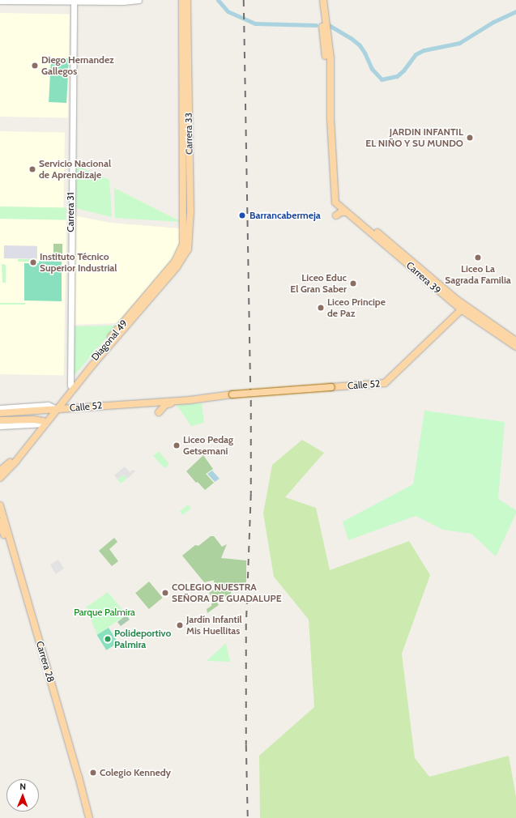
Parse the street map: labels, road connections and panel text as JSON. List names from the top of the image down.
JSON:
{
  "streets": {
    "main road": [
      "Carrera 33",
      "Carrera 39",
      "Diagonal 49",
      "Calle 52",
      "Carrera 28"
    ],
    "street": ["Carrera 31"]
  },
  "crossings": [
    ["Carrera 33", "Diagonal 49"],
    ["Carrera 31", "Diagonal 49"],
    ["Carrera 39", "Calle 52"],
    ["Diagonal 49", "Calle 52"]
  ],
  "parks": ["Parque Palmira"],
  "places": [
    "Diego Hernandez Gallegos",
    "JARDIN INFANTIL EL NIÑO Y SU MUNDO",
    "Servicio Nacional de Aprendizaje",
    "Barrancabermeja",
    "Liceo La Sagrada Familia",
    "Instituto Técnico Superior Industrial",
    "Liceo Educ El Gran Saber",
    "Liceo Principe de Paz",
    "Liceo Pedag Getsemani",
    "COLEGIO NUESTRA SEÑORA DE GUADALUPE",
    "Jardín Infantil Mis Huellitas",
    "Polideportivo Palmira",
    "Colegio Kennedy"
  ],
  "north": "top"
}
